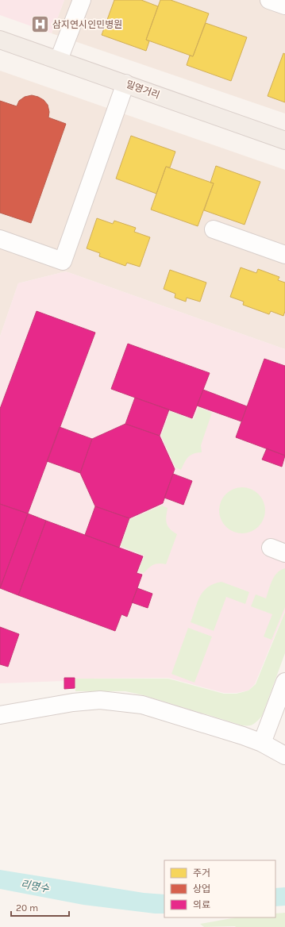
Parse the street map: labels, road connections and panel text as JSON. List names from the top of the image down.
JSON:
{
  "streets": {
    "main road": ["밀영거리"]
  },
  "water": ["리명수"],
  "places": {
    "hospital": ["삼지연시인민병원"]
  },
  "legend": ["주거", "상업", "의료"],
  "scale_bar": "20 m"
}
